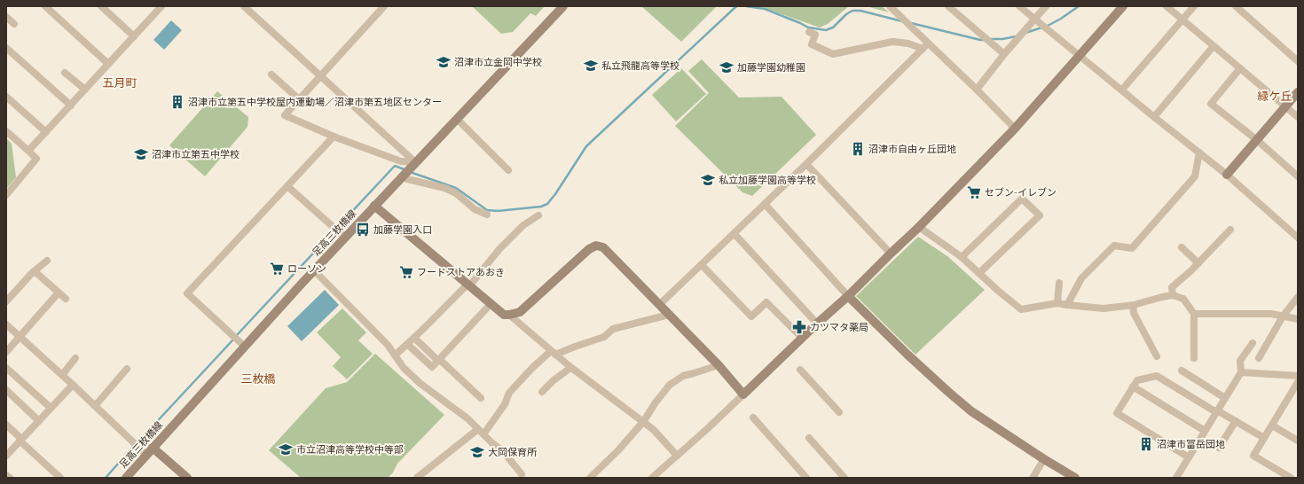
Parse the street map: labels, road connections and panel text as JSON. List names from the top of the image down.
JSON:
{
  "streets": {
    "street": ["足高三枚橋線"]
  },
  "districts": ["五月町", "緑ケ丘", "三枚橋"],
  "places": {
    "school or university": [
      "沼津市立金岡中学校",
      "私立飛龍高等学校",
      "加藤学園幼稚園",
      "沼津市立第五中学校",
      "私立加藤学園高等学校",
      "市立沼津高等学校中等部",
      "大岡保育所"
    ],
    "building": ["沼津市立第五中学校屋内運動場／沼津市第五地区センター", "沼津市自由ヶ丘団地", "沼津市富岳団地"],
    "supermarket": ["セブン-イレブン", "ローソン", "フードストアあおき"],
    "bus stop": ["加藤学園入口"],
    "pharmacy": ["カツマタ薬局"]
  }
}
